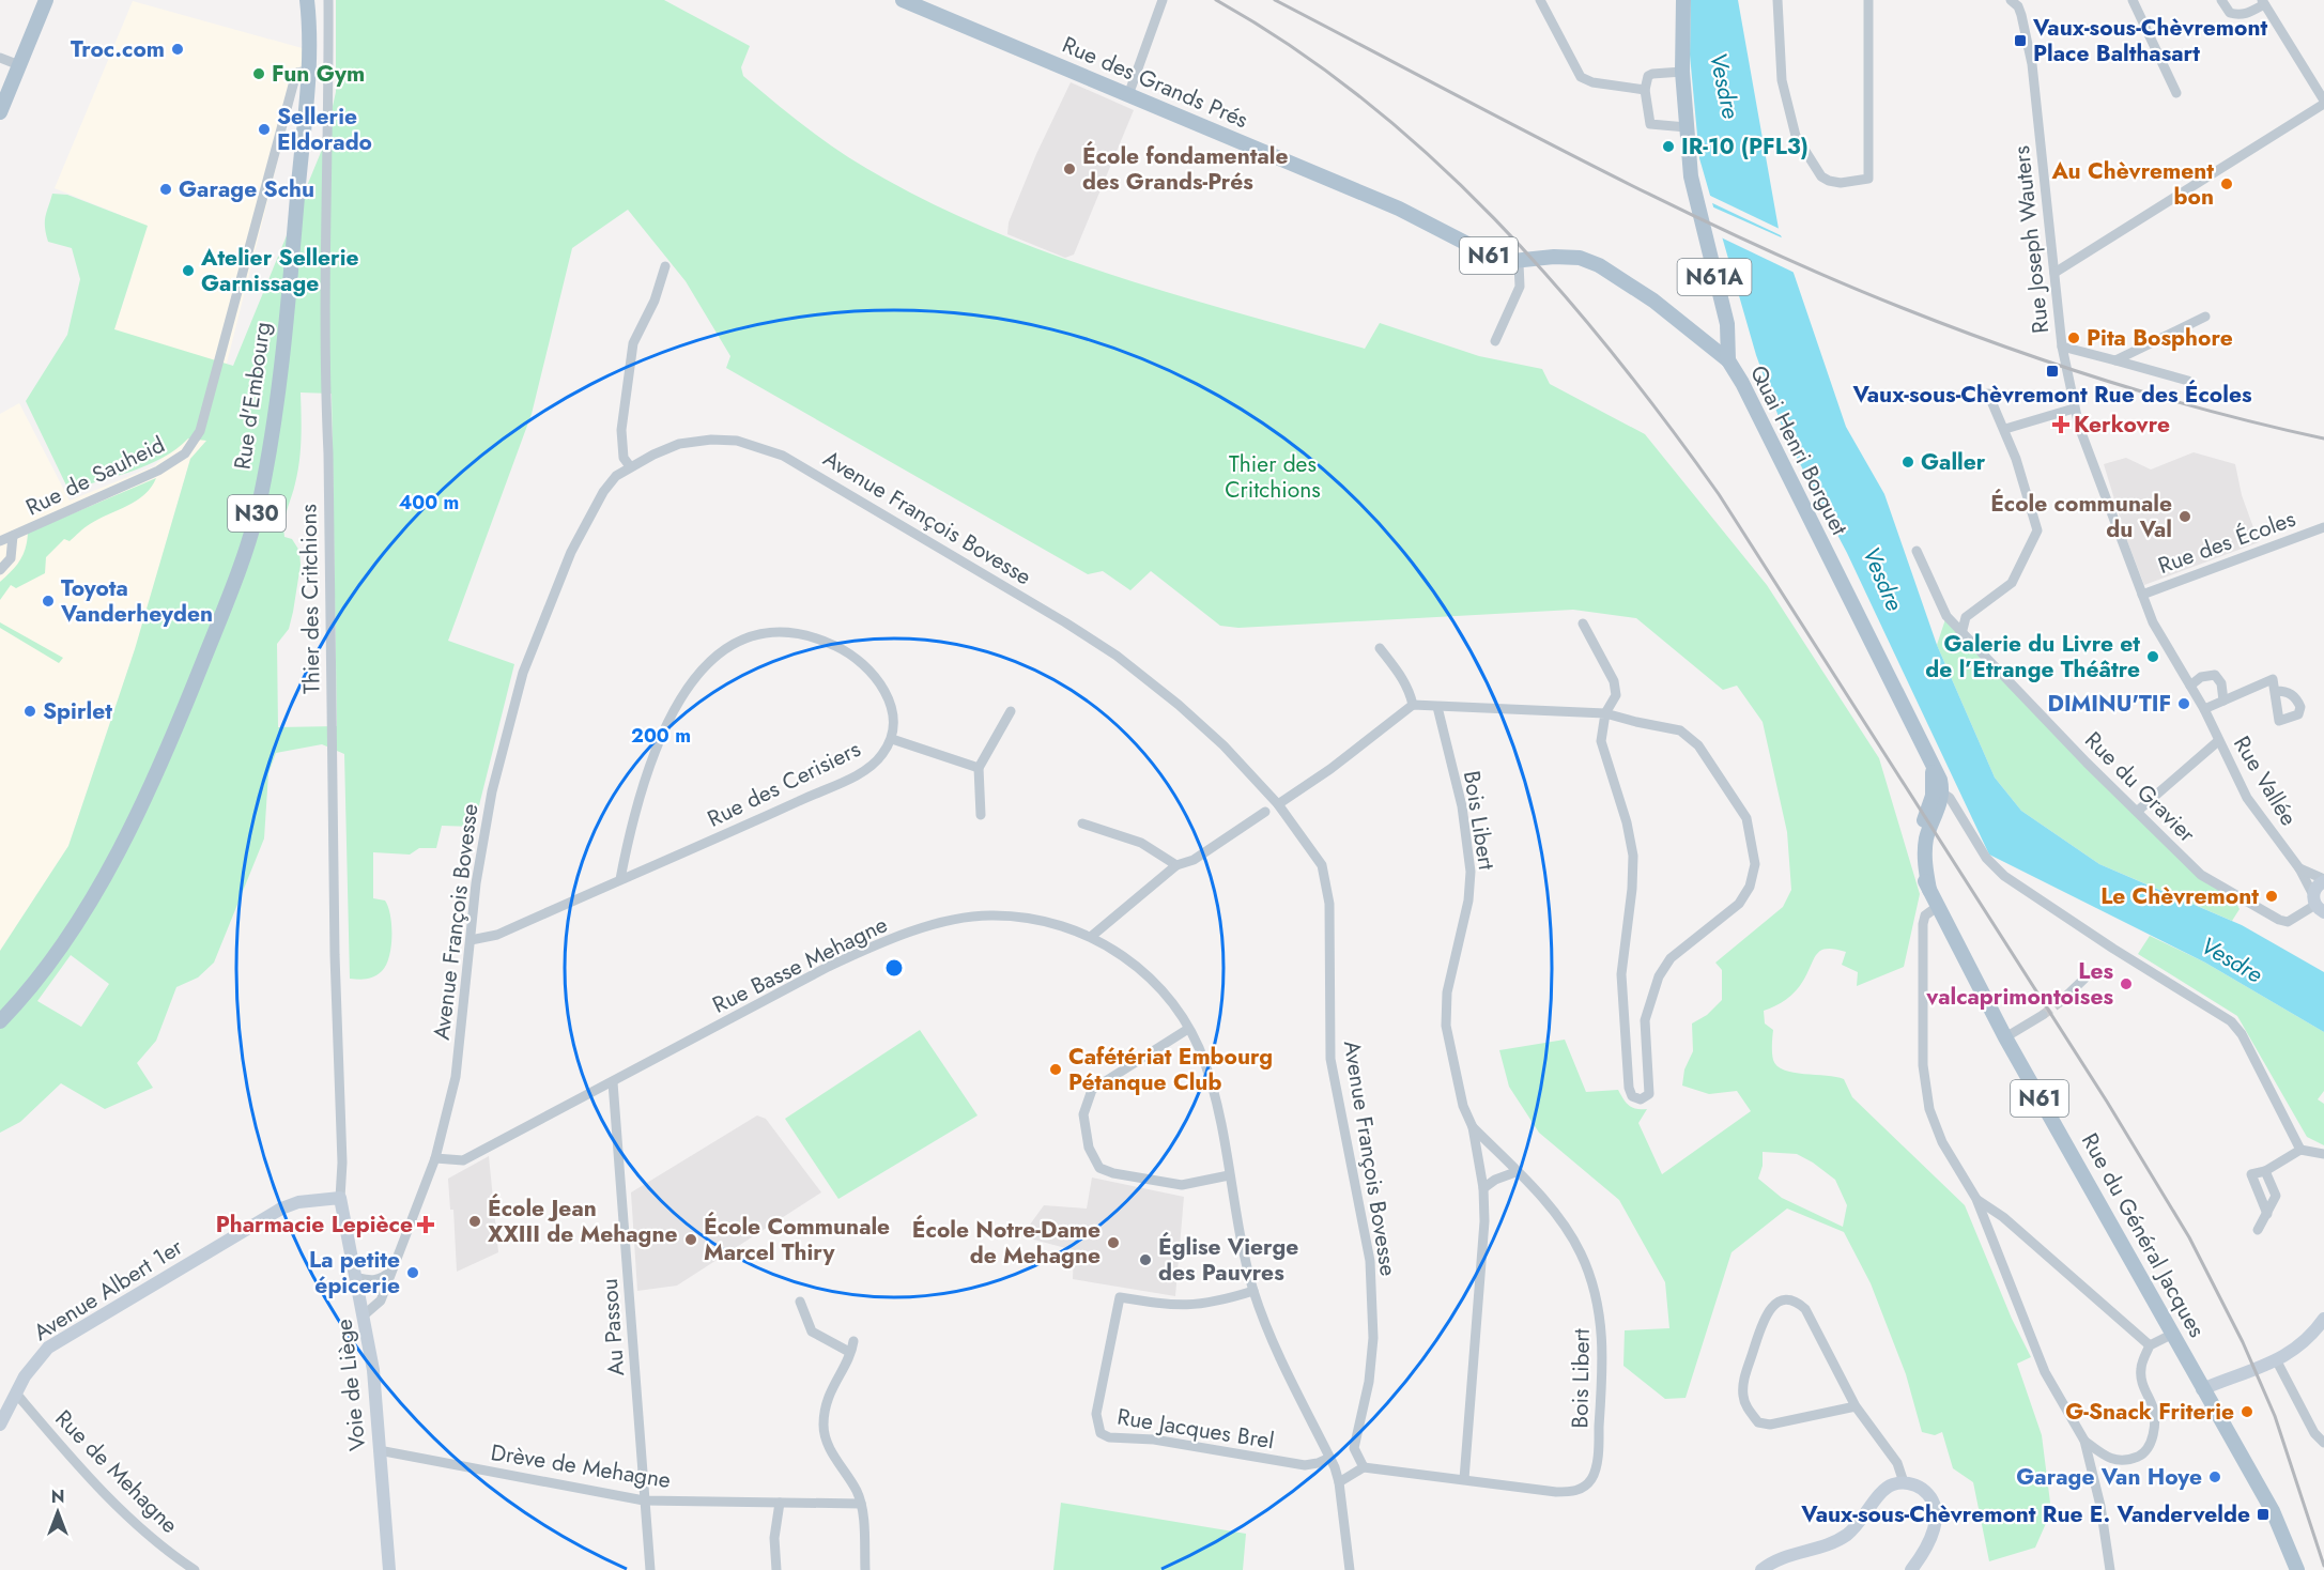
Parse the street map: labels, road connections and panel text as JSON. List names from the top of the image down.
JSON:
{
  "streets": {
    "main road": [
      "Rue des Grands Prés",
      "N61",
      "N61A",
      "Rue d'Embourg",
      "Quai Henri Borguet",
      "N30",
      "Rue du Général Jacques"
    ],
    "street": [
      "Rue Joseph Wauters",
      "Rue de Sauheid",
      "Avenue François Bovesse",
      "Rue des Écoles",
      "Thier des Critchions",
      "Rue Vallée",
      "Rue des Cerisiers",
      "Rue du Gravier",
      "Bois Libert",
      "Rue Basse Mehagne",
      "Avenue Albert 1er",
      "Au Passou",
      "Voie de Liège",
      "Rue Jacques Brel",
      "Drève de Mehagne",
      "Rue de Mehagne"
    ]
  },
  "crossings": [
    ["Rue des Grands Prés", "Quai Henri Borguet"],
    ["Rue Joseph Wauters", "Rue des Écoles"],
    ["Rue Joseph Wauters", "Rue Vallée"],
    ["Rue d'Embourg", "Rue de Sauheid"],
    ["Rue d'Embourg", "N30"],
    ["Quai Henri Borguet", "Rue du Général Jacques"],
    ["Rue de Sauheid", "N30"],
    ["Avenue François Bovesse", "Rue des Cerisiers"],
    ["Avenue François Bovesse", "Bois Libert"],
    ["Avenue François Bovesse", "Rue Basse Mehagne"],
    ["Avenue François Bovesse", "Voie de Liège"],
    ["Rue des Écoles", "Rue Vallée"],
    ["Thier des Critchions", "Avenue Albert 1er"],
    ["Thier des Critchions", "Voie de Liège"],
    ["Rue Vallée", "Rue du Gravier"],
    ["Rue Basse Mehagne", "Au Passou"],
    ["Rue Basse Mehagne", "Rue Jacques Brel"],
    ["Avenue Albert 1er", "Voie de Liège"],
    ["Avenue Albert 1er", "Rue de Mehagne"],
    ["Au Passou", "Drève de Mehagne"],
    ["Voie de Liège", "Drève de Mehagne"]
  ],
  "water": ["Vesdre"],
  "parks": ["Thier des Critchions"],
  "places": {
    "transit": ["Vaux-sous-Chèvremont Place Balthasart", "Vaux-sous-Chèvremont Rue des Écoles", "Vaux-sous-Chèvremont Rue E. Vandervelde"],
    "other": [
      "Troc.com",
      "Fun Gym",
      "Sellerie Eldorado",
      "IR-10 (PFL3)",
      "École fondamentale des Grands-Prés",
      "Au Chèvrement bon",
      "Garage Schu",
      "Atelier Sellerie Garnissage",
      "Pita Bosphore",
      "Galler",
      "École communale du Val",
      "Toyota Vanderheyden",
      "Galerie du Livre et de l’Etrange Théâtre",
      "DIMINU'TIF",
      "Spirlet",
      "Le Chèvremont",
      "Les valcaprimontoises",
      "Cafétériat Embourg Pétanque Club",
      "École Jean XXIII de Mehagne",
      "École Communale Marcel Thiry",
      "École Notre-Dame de Mehagne",
      "Église Vierge des Pauvres",
      "La petite épicerie",
      "G-Snack Friterie",
      "Garage Van Hoye"
    ],
    "health": ["Kerkovre", "Pharmacie Lepièce"]
  },
  "north": "top",
  "rings": ["400 m", "200 m"]
}
